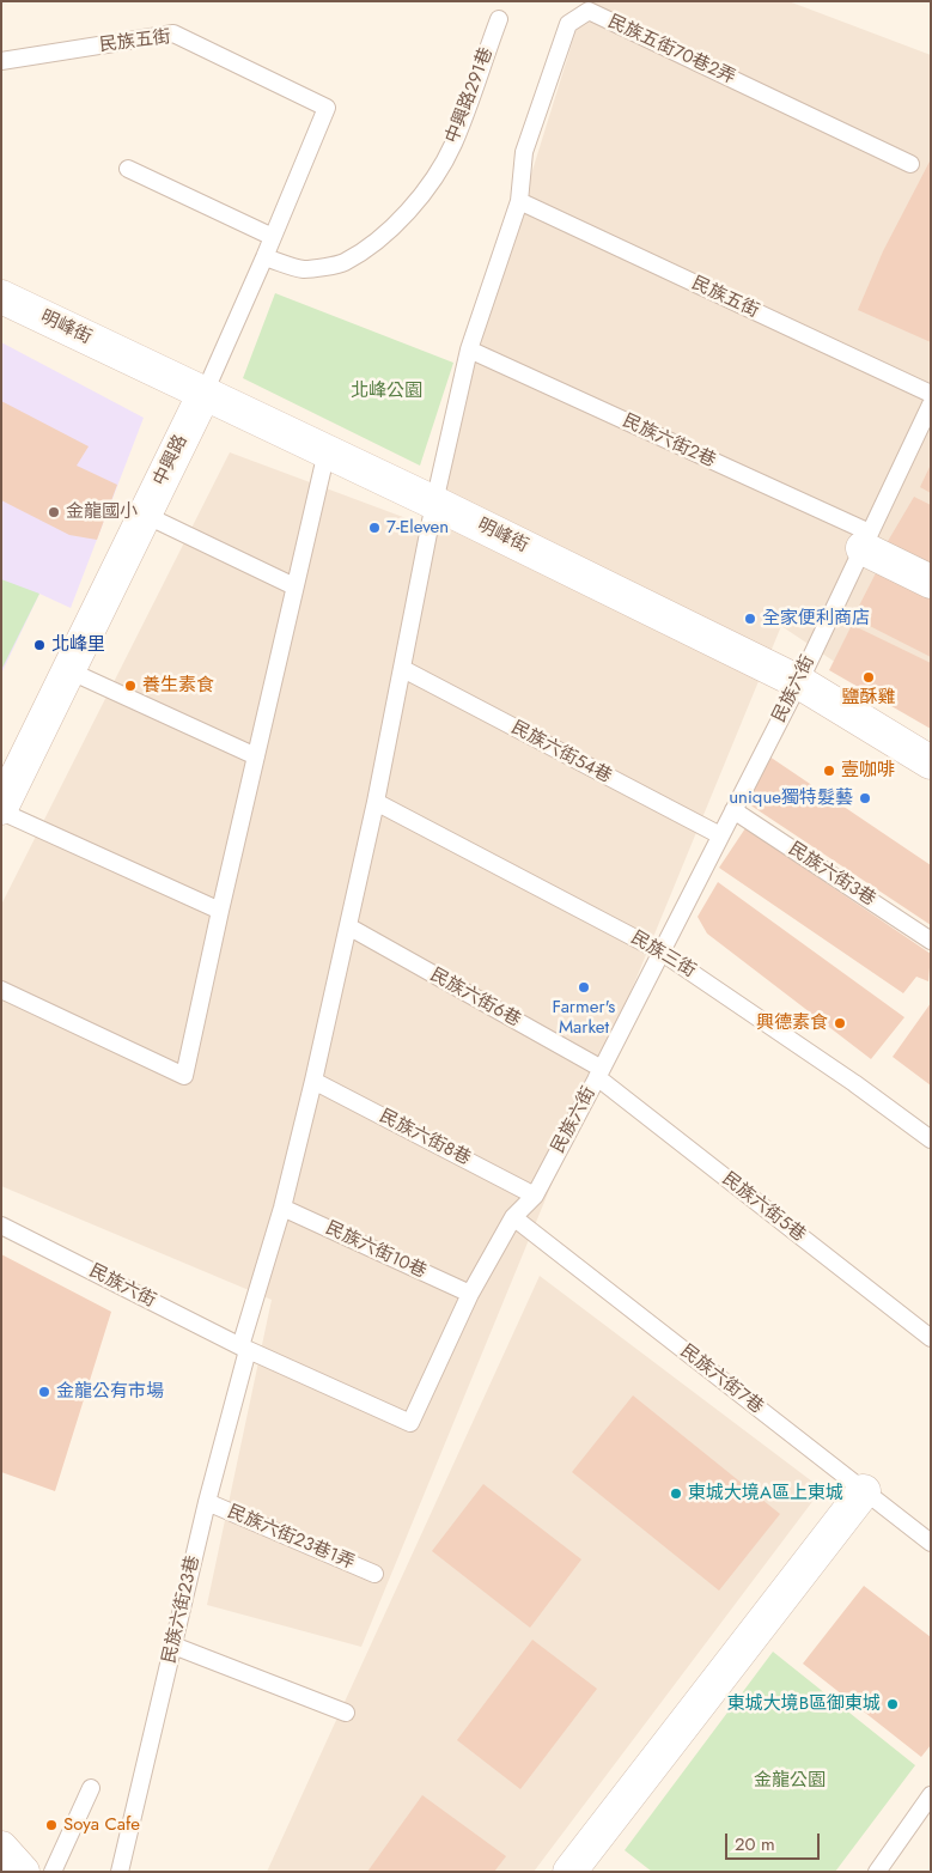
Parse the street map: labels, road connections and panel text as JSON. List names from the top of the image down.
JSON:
{
  "streets": {
    "street": ["明峰街", "中興路"],
    "lane": [
      "民族五街",
      "民族五街70巷2弄",
      "中興路291巷",
      "民族六街2巷",
      "民族六街",
      "民族六街54巷",
      "民族六街3巷",
      "民族三街",
      "民族六街6巷",
      "民族六街8巷",
      "民族六街5巷",
      "民族六街10巷",
      "民族六街7巷",
      "民族六街23巷1弄",
      "民族六街23巷"
    ]
  },
  "crossings": [
    ["民族五街", "民族五街70巷2弄"],
    ["民族五街", "中興路"],
    ["民族五街", "民族六街23巷"],
    ["民族五街70巷2弄", "民族六街23巷"],
    ["中興路291巷", "中興路"],
    ["明峰街", "中興路"],
    ["明峰街", "民族六街"],
    ["明峰街", "民族六街23巷"],
    ["民族六街2巷", "民族六街"],
    ["民族六街2巷", "民族六街23巷"],
    ["民族六街", "民族六街54巷"],
    ["民族六街", "民族六街3巷"],
    ["民族六街", "民族三街"],
    ["民族六街", "民族六街6巷"],
    ["民族六街", "民族六街8巷"],
    ["民族六街", "民族六街5巷"],
    ["民族六街", "民族六街10巷"],
    ["民族六街", "民族六街7巷"],
    ["民族六街", "民族六街23巷"],
    ["民族六街54巷", "民族六街23巷"],
    ["民族三街", "民族六街23巷"],
    ["民族六街6巷", "民族六街5巷"],
    ["民族六街6巷", "民族六街23巷"],
    ["民族六街8巷", "民族六街23巷"],
    ["民族六街10巷", "民族六街23巷"],
    ["民族六街23巷1弄", "民族六街23巷"]
  ],
  "parks": ["北峰公園", "金龍公園"],
  "places": [
    "金龍國小",
    "7-Eleven",
    "全家便利商店",
    "北峰里",
    "鹽酥雞",
    "養生素食",
    "壹咖啡",
    "unique獨特髮藝",
    "Farmer's Market",
    "興德素食",
    "金龍公有市場",
    "東城大境A區上東城",
    "東城大境B區御東城",
    "Soya Cafe"
  ],
  "scale_bar": "20 m"
}
